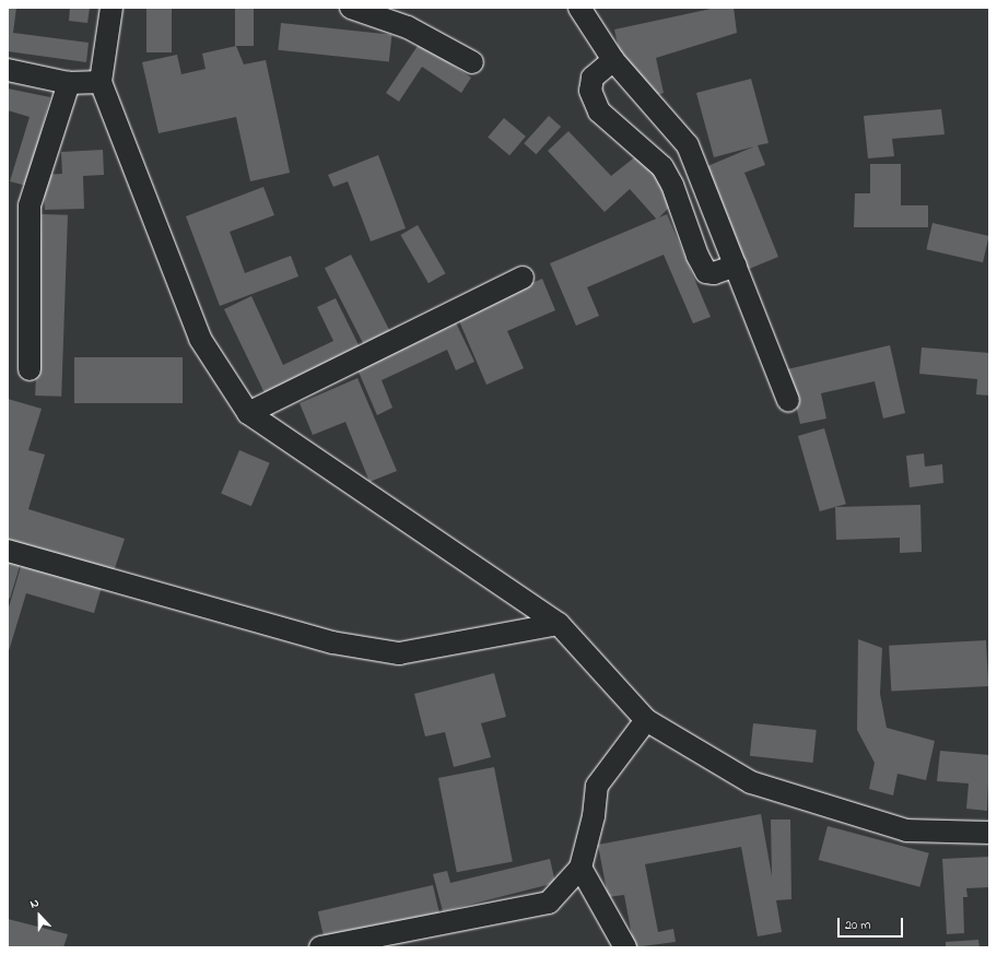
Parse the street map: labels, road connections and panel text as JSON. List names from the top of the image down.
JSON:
{
  "scale_bar": "20 m",
  "north": "top"
}
